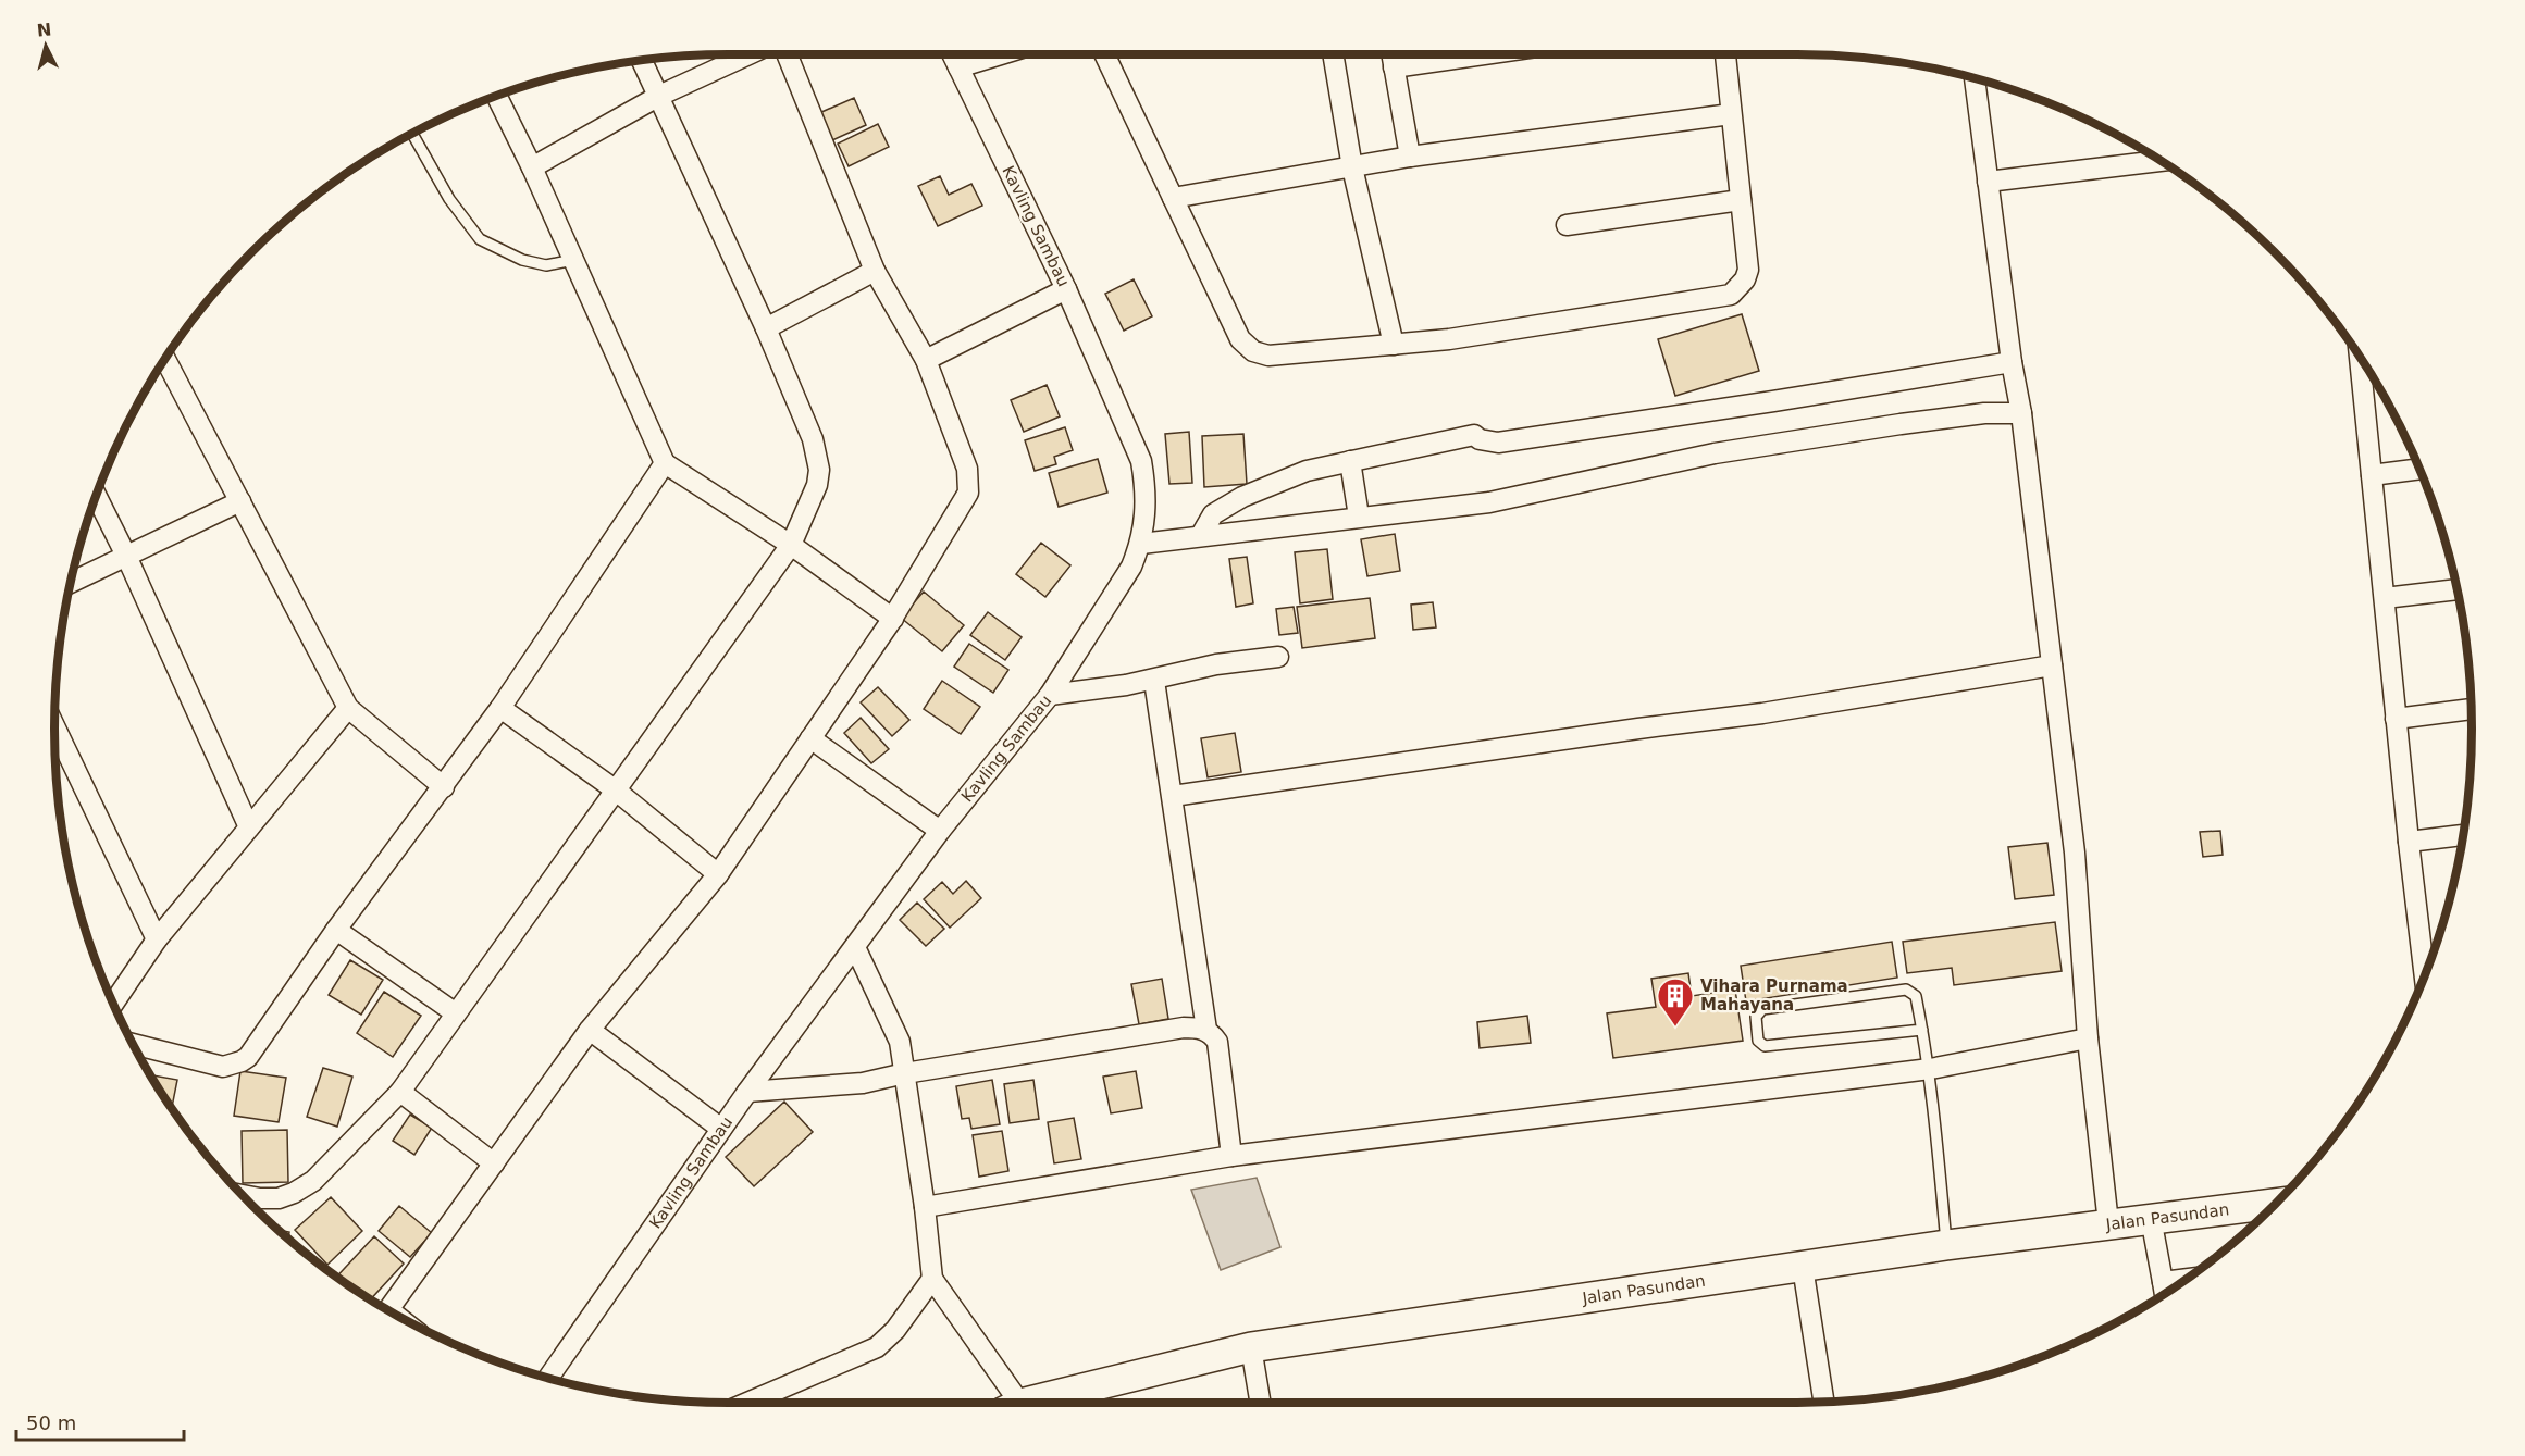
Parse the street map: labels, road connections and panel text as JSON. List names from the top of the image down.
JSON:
{
  "streets": {
    "street": ["Kavling Sambau", "Jalan Pasundan"]
  },
  "places": {
    "building": ["Vihara Purnama Mahayana"]
  },
  "scale_bar": "50 m",
  "north": "top"
}
